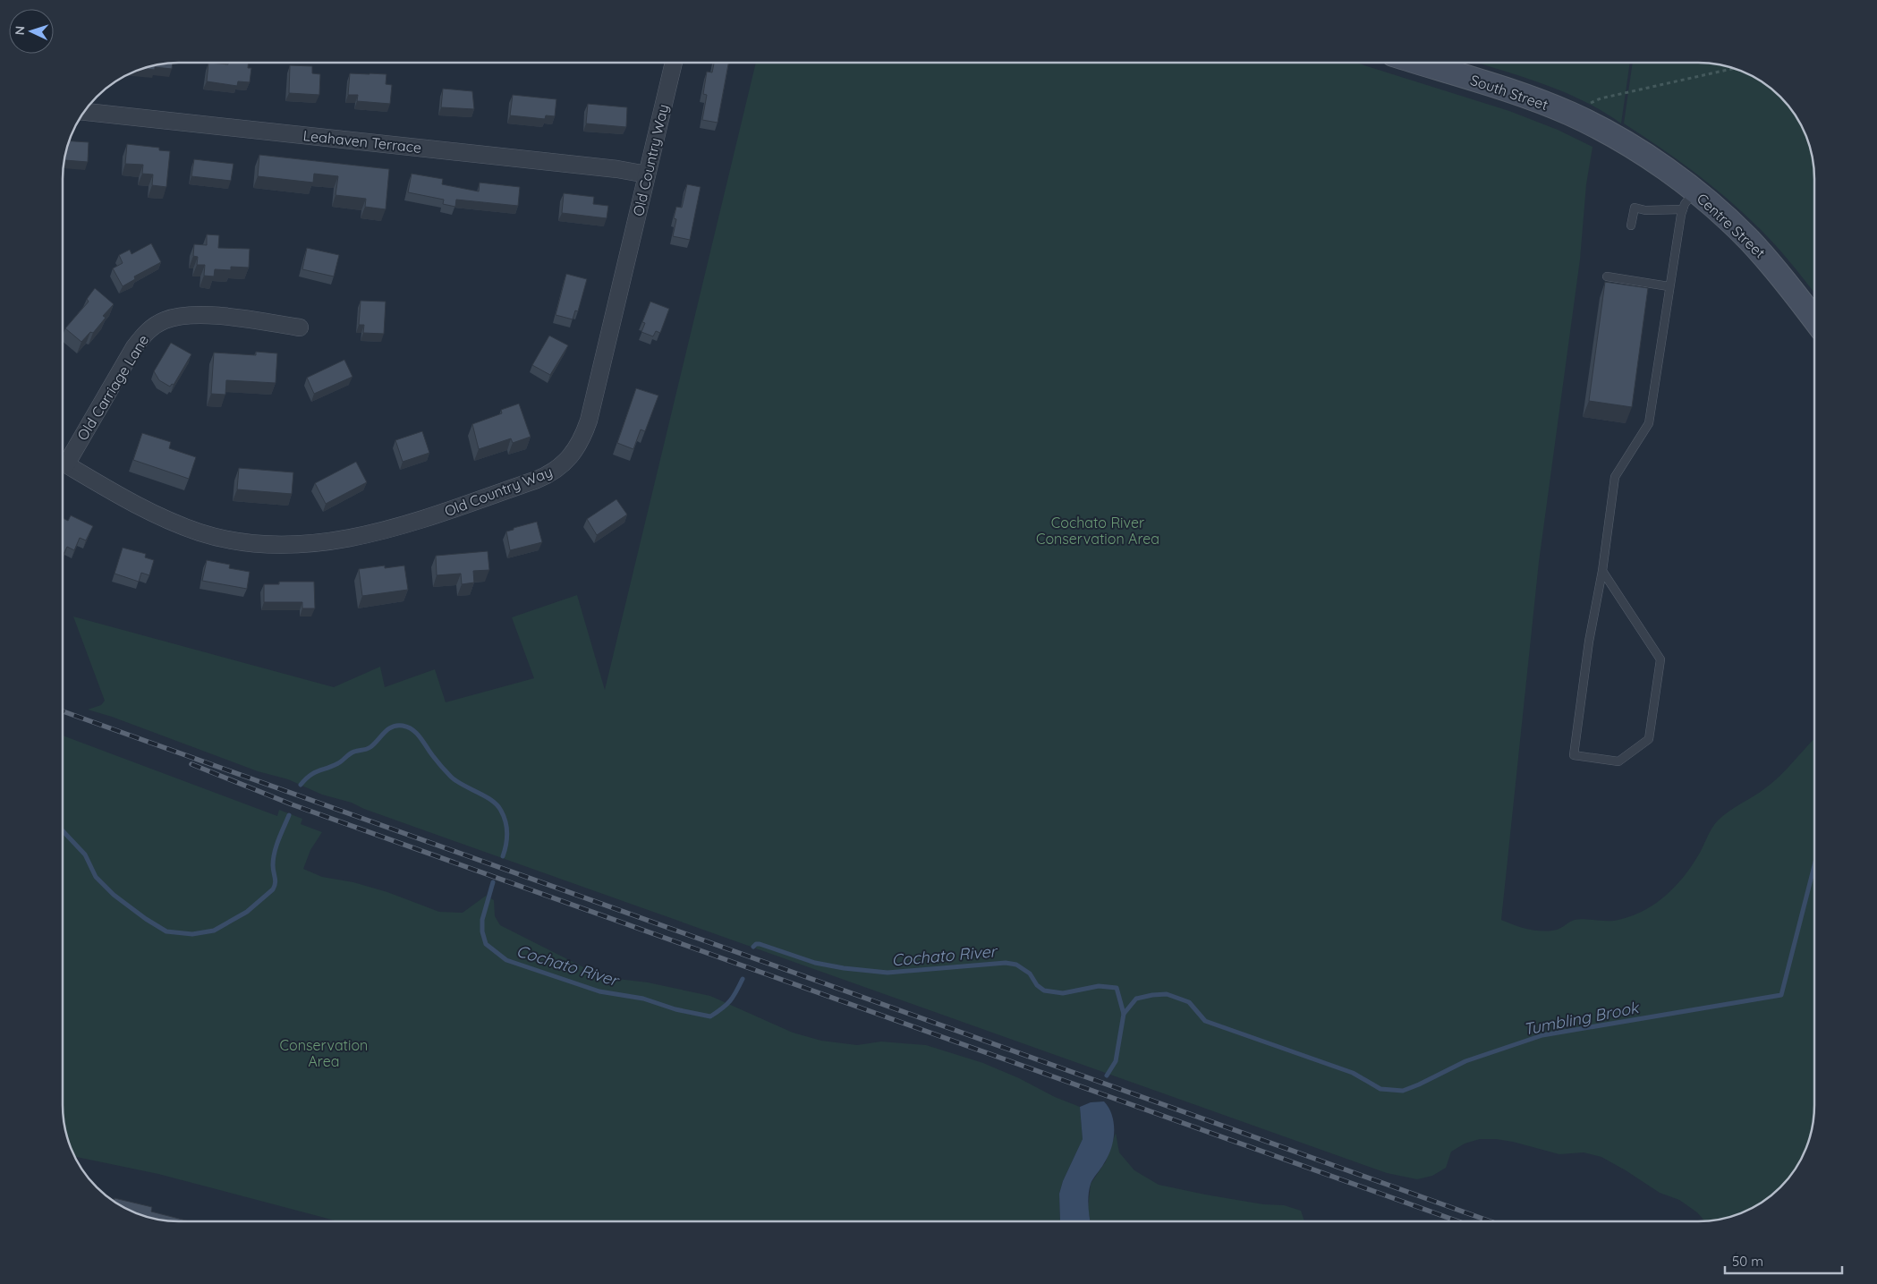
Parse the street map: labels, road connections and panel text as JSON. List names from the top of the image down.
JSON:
{
  "streets": {
    "main road": ["South Street", "Centre Street"],
    "street": ["Leahaven Terrace", "Old Country Way", "Old Carriage Lane"]
  },
  "crossings": [
    ["South Street", "Centre Street"],
    ["Leahaven Terrace", "Old Country Way"]
  ],
  "water": ["Cochato River", "Tumbling Brook"],
  "parks": ["Cochato River Conservation Area", "Conservation Area"],
  "scale_bar": "50 m",
  "north": "left"
}
